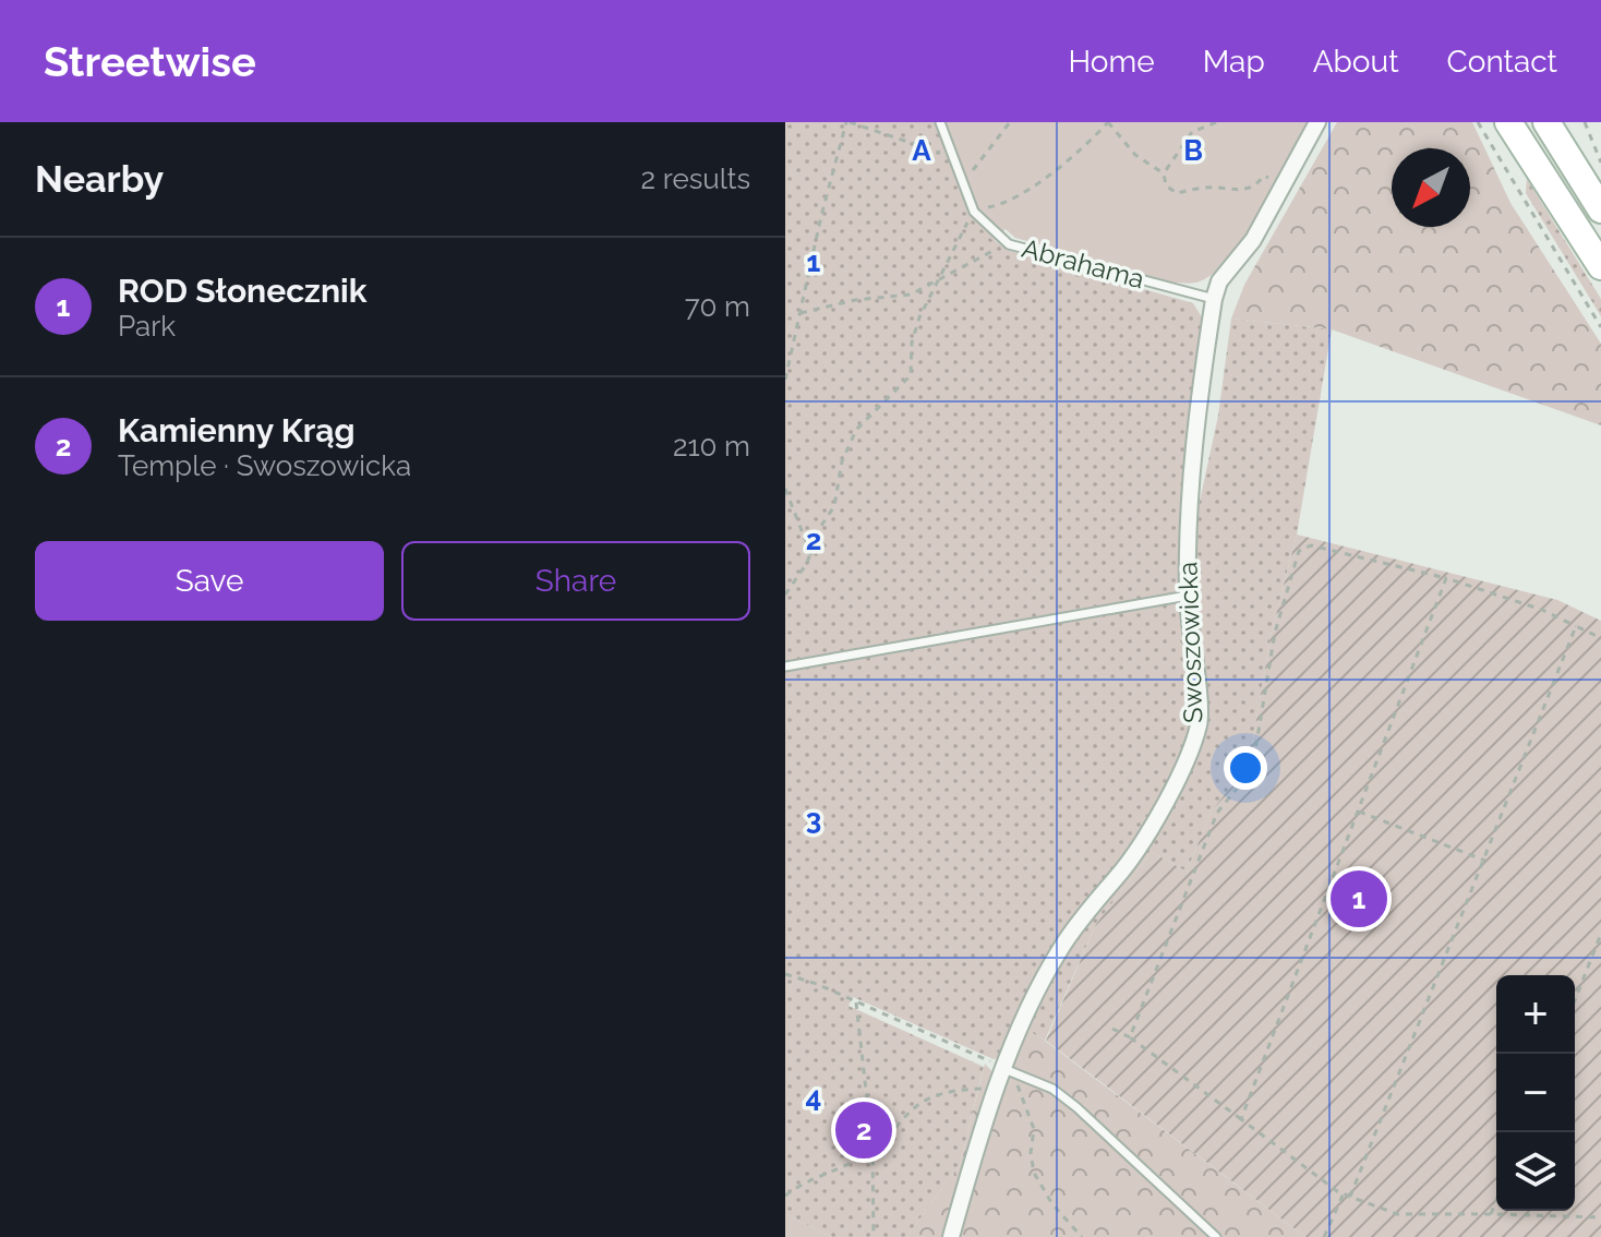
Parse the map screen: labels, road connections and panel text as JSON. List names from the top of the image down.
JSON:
{
  "streets": {
    "street": ["Swoszowicka"],
    "lane": ["Abrahama"]
  },
  "crossings": [
    ["Abrahama", "Swoszowicka"]
  ],
  "north": "bottom left",
  "page": {
    "header": "Streetwise",
    "nav": [
      "Home",
      "Map",
      "About",
      "Contact"
    ],
    "heading": ["Nearby", "2 results"],
    "list": [
      {
        "mark": "1",
        "name": "ROD Słonecznik",
        "note": "Park",
        "value": "70 m"
      },
      {
        "mark": "2",
        "name": "Kamienny Krąg",
        "note": "Temple · Swoszowicka",
        "value": "210 m"
      }
    ],
    "buttons": ["Save", "Share"],
    "pins": ["1", "2"],
    "map_buttons": ["+", "−"]
  },
  "grid": {
    "columns": ["A", "B"],
    "rows": [
      "1",
      "2",
      "3",
      "4"
    ]
  }
}
